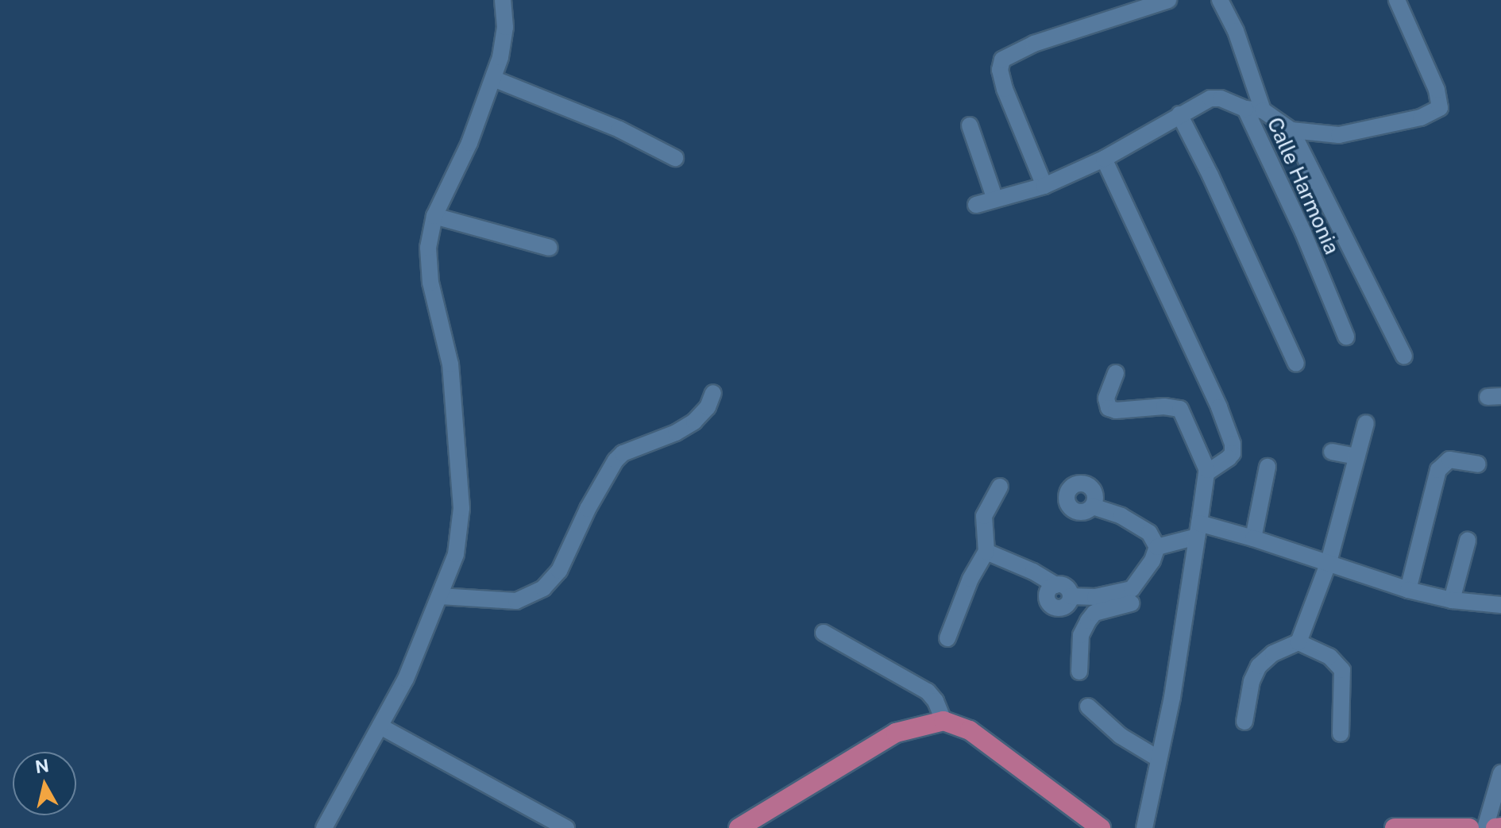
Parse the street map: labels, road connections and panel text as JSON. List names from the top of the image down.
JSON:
{
  "streets": {
    "street": ["Calle Harmonia"]
  },
  "north": "top"
}
